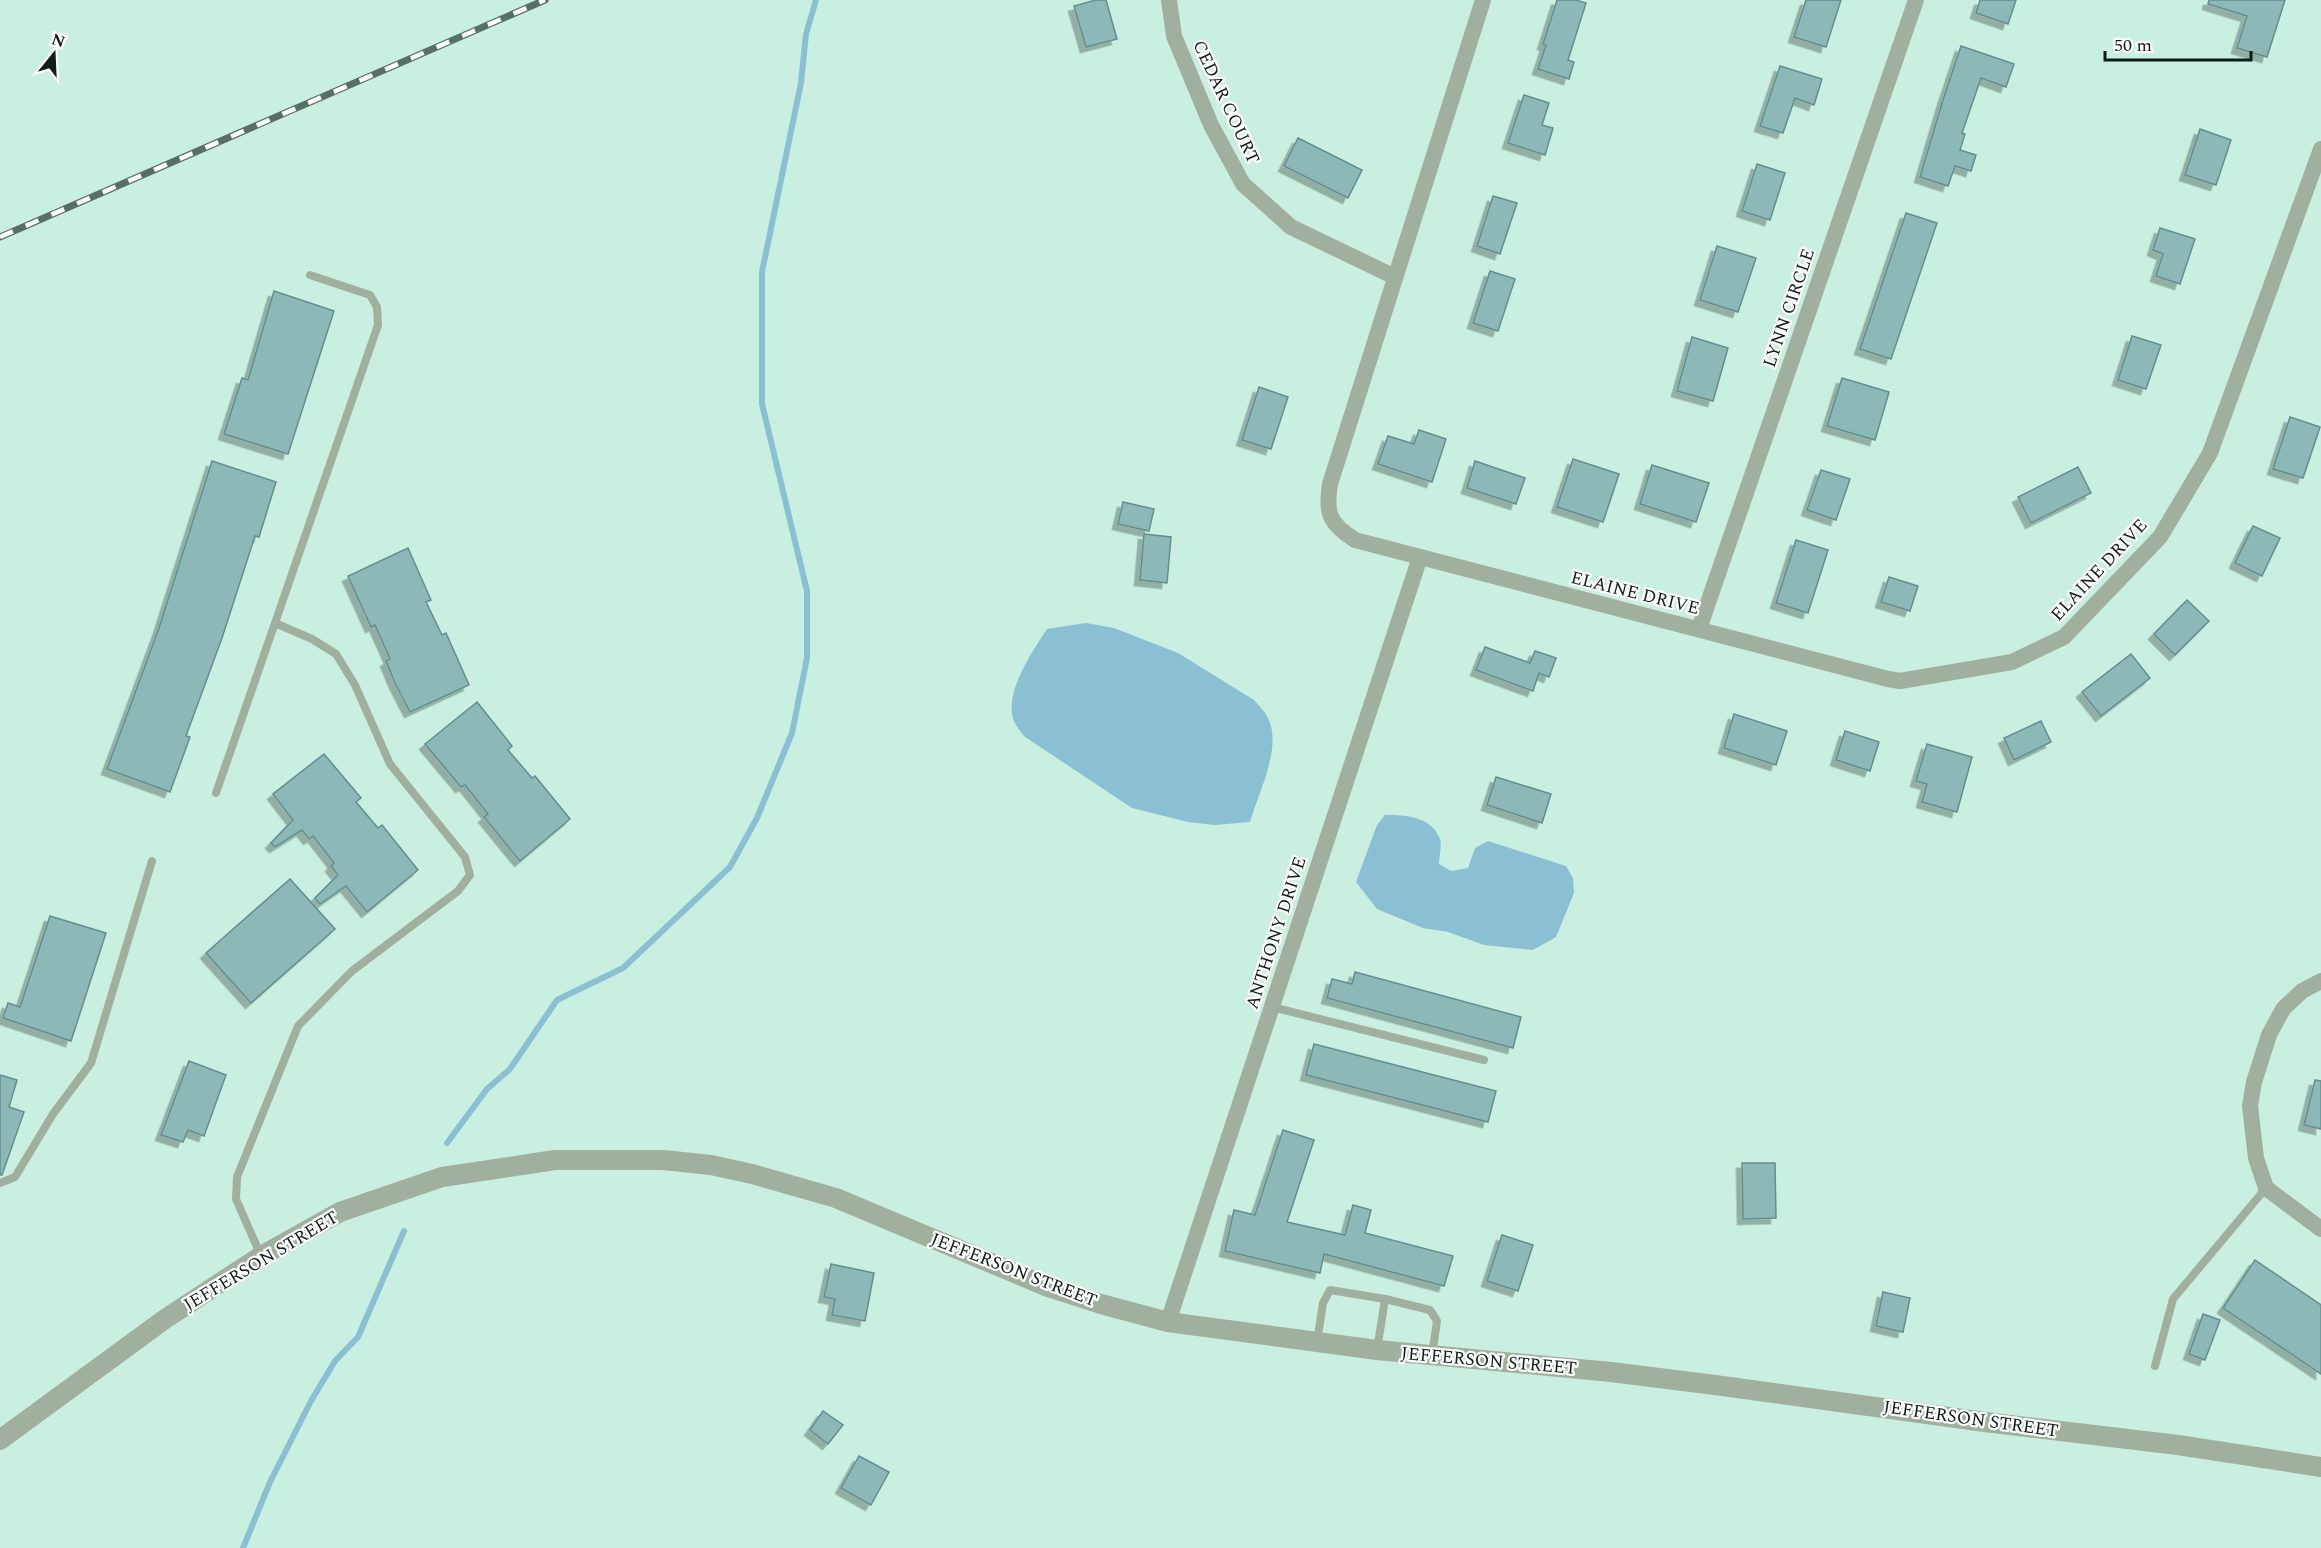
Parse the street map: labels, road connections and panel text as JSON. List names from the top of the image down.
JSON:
{
  "streets": {
    "street": [
      "CEDAR COURT",
      "LYNN CIRCLE",
      "ELAINE DRIVE",
      "ANTHONY DRIVE",
      "JEFFERSON STREET"
    ]
  },
  "crossings": [
    ["LYNN CIRCLE", "ELAINE DRIVE"],
    ["ELAINE DRIVE", "ANTHONY DRIVE"],
    ["ANTHONY DRIVE", "JEFFERSON STREET"]
  ],
  "scale_bar": "50 m",
  "north": "top"
}
